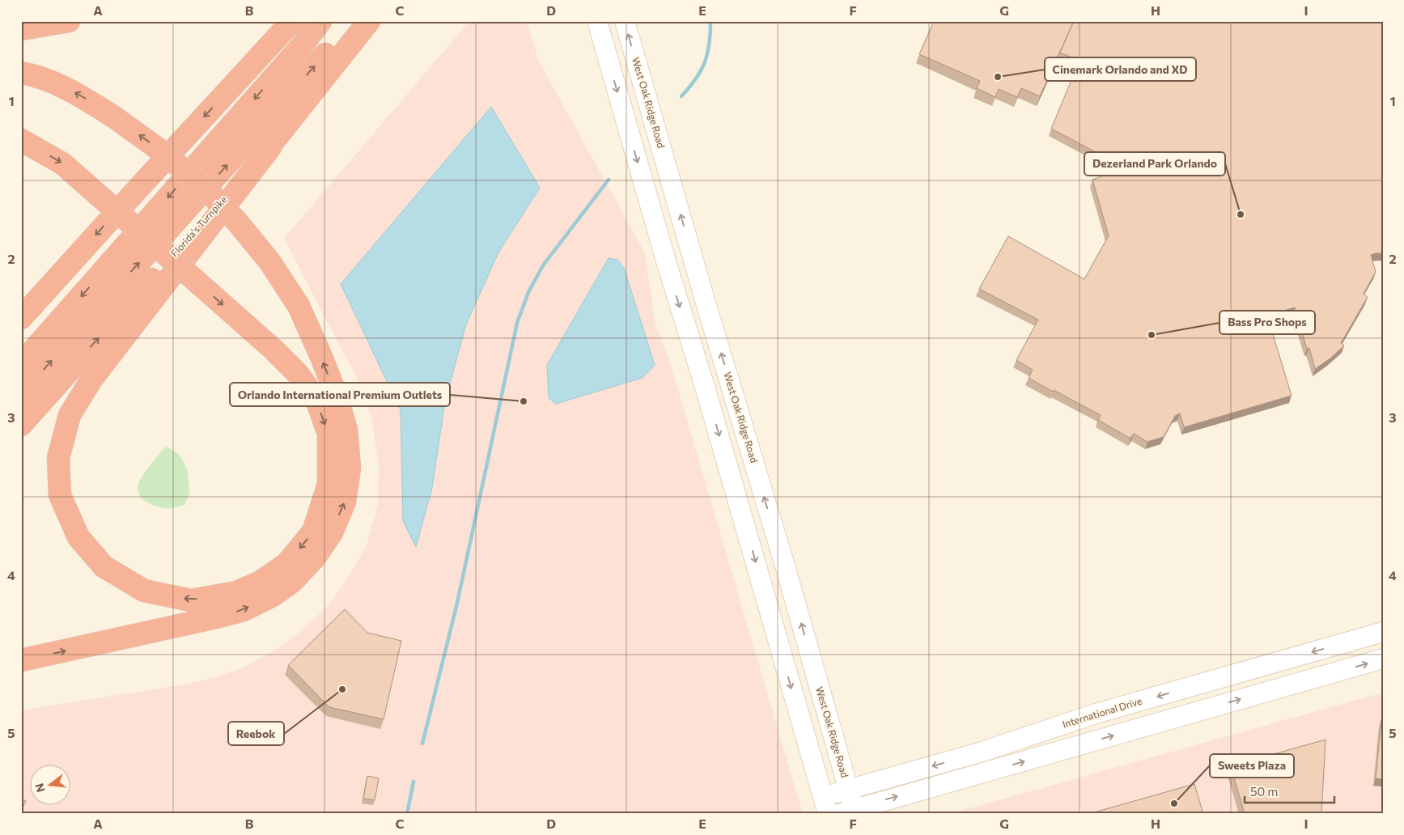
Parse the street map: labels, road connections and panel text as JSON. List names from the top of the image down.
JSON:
{
  "streets": {
    "highway": ["Florida's Turnpike"],
    "street": ["West Oak Ridge Road", "International Drive"]
  },
  "crossings": [
    ["West Oak Ridge Road", "International Drive"]
  ],
  "places": [
    "Cinemark Orlando and XD",
    "Dezerland Park Orlando",
    "Bass Pro Shops",
    "Orlando International Premium Outlets",
    "Reebok",
    "Sweets Plaza"
  ],
  "scale_bar": "50 m",
  "north": "left",
  "grid": {
    "columns": [
      "A",
      "B",
      "C",
      "D",
      "E",
      "F",
      "G",
      "H",
      "I"
    ],
    "rows": [
      "1",
      "2",
      "3",
      "4",
      "5"
    ]
  }
}
